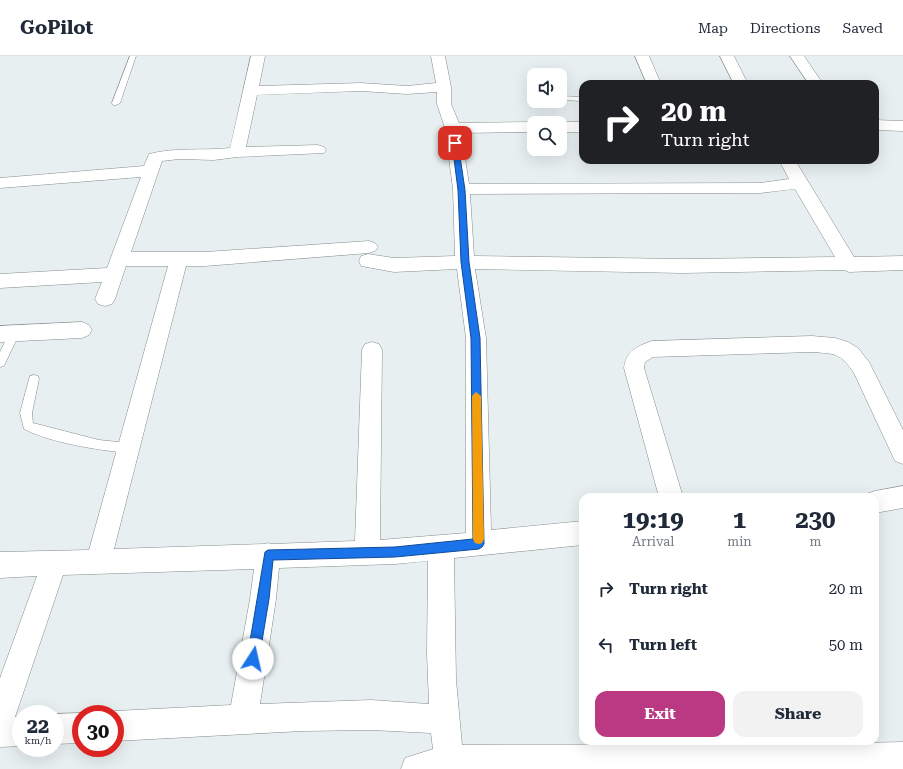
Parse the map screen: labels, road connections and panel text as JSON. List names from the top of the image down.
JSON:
{
  "page": {
    "header": "GoPilot",
    "nav": ["Map", "Directions", "Saved"],
    "turn": ["20 m", "Turn right"],
    "eta": [
      "19:19",
      "Arrival",
      "1",
      "min",
      "230",
      "m"
    ],
    "list": [
      {
        "name": "Turn right",
        "value": "20 m"
      },
      {
        "name": "Turn left",
        "value": "50 m"
      }
    ],
    "buttons": ["Exit", "Share"],
    "speed": "22 km/h",
    "limit": "30"
  }
}
